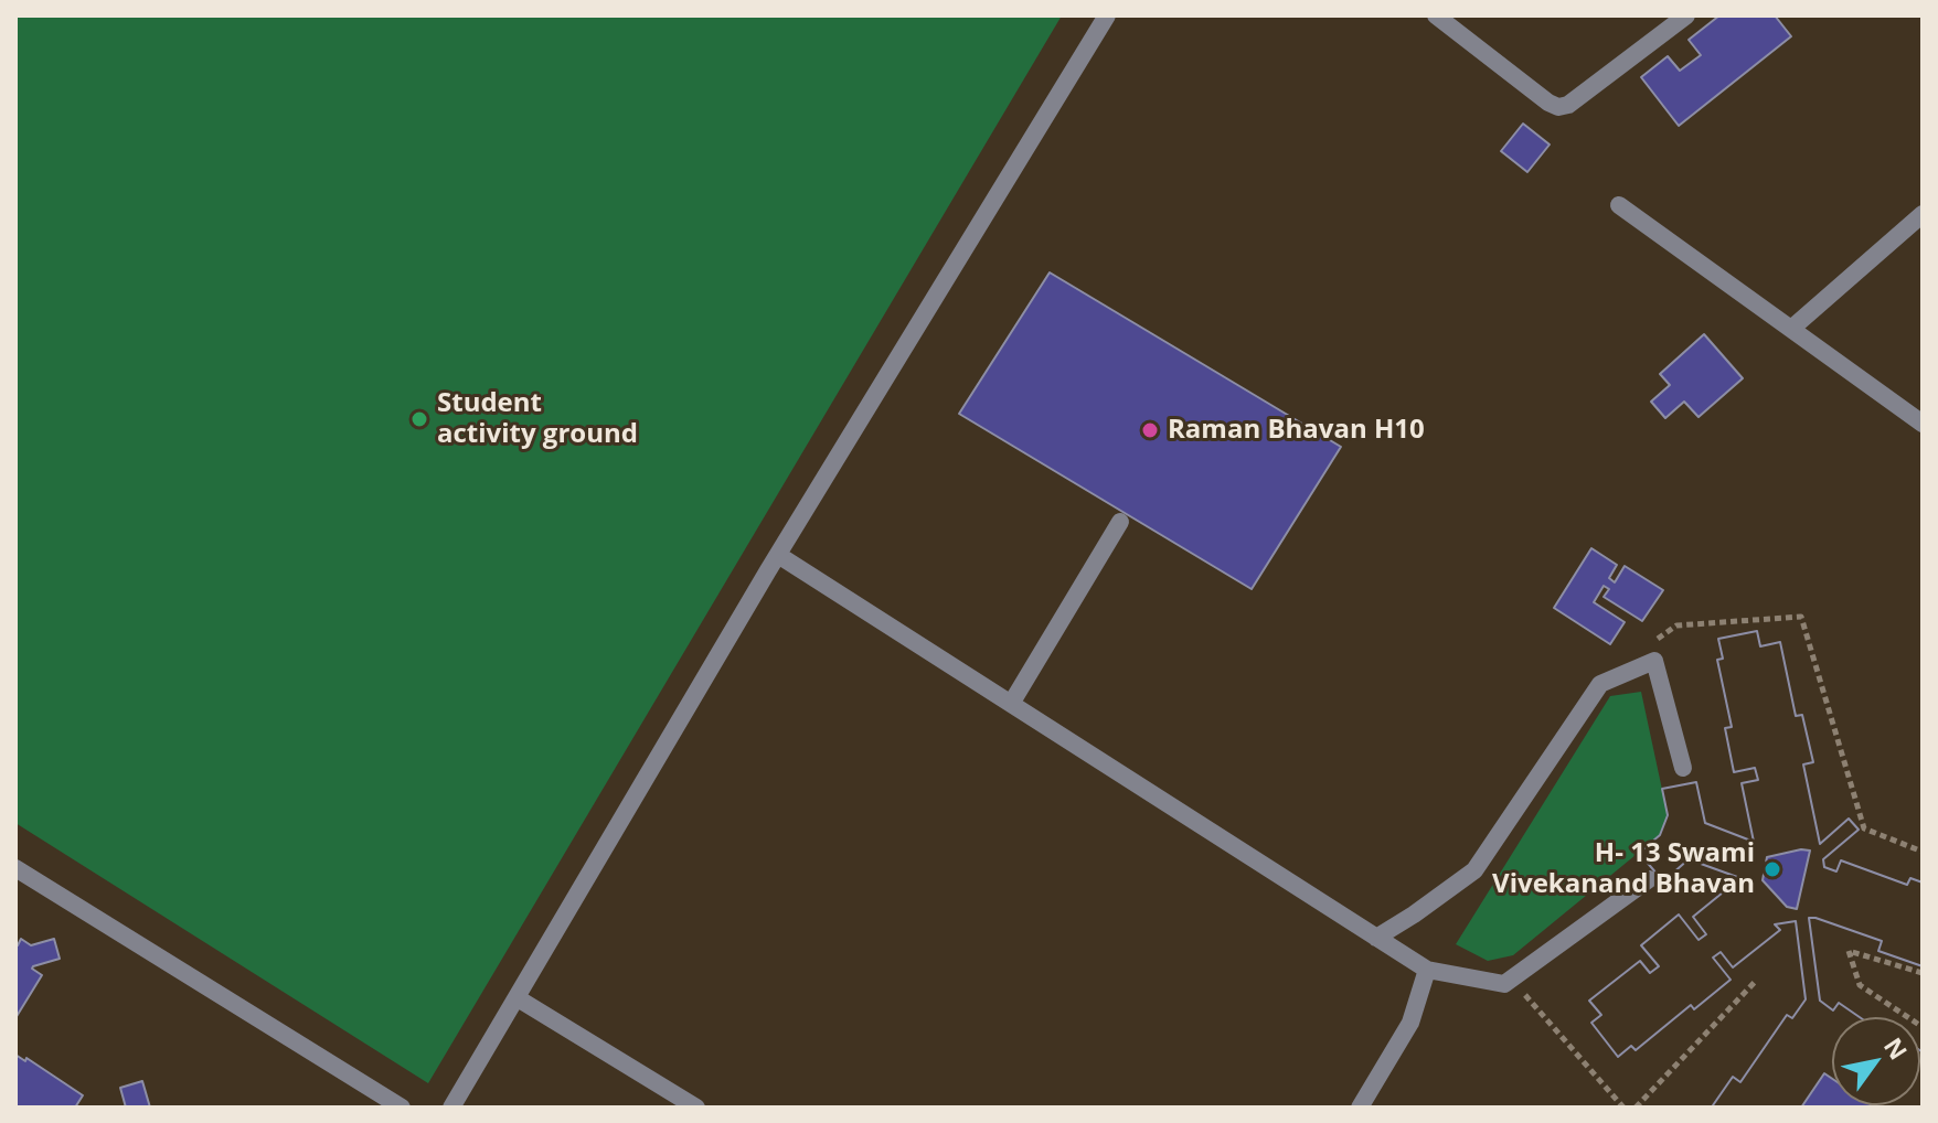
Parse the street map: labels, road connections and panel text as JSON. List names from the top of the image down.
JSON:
{
  "places": ["Student activity ground", "Raman Bhavan H10", "H- 13 Swami Vivekanand Bhavan"],
  "north": "top right"
}
